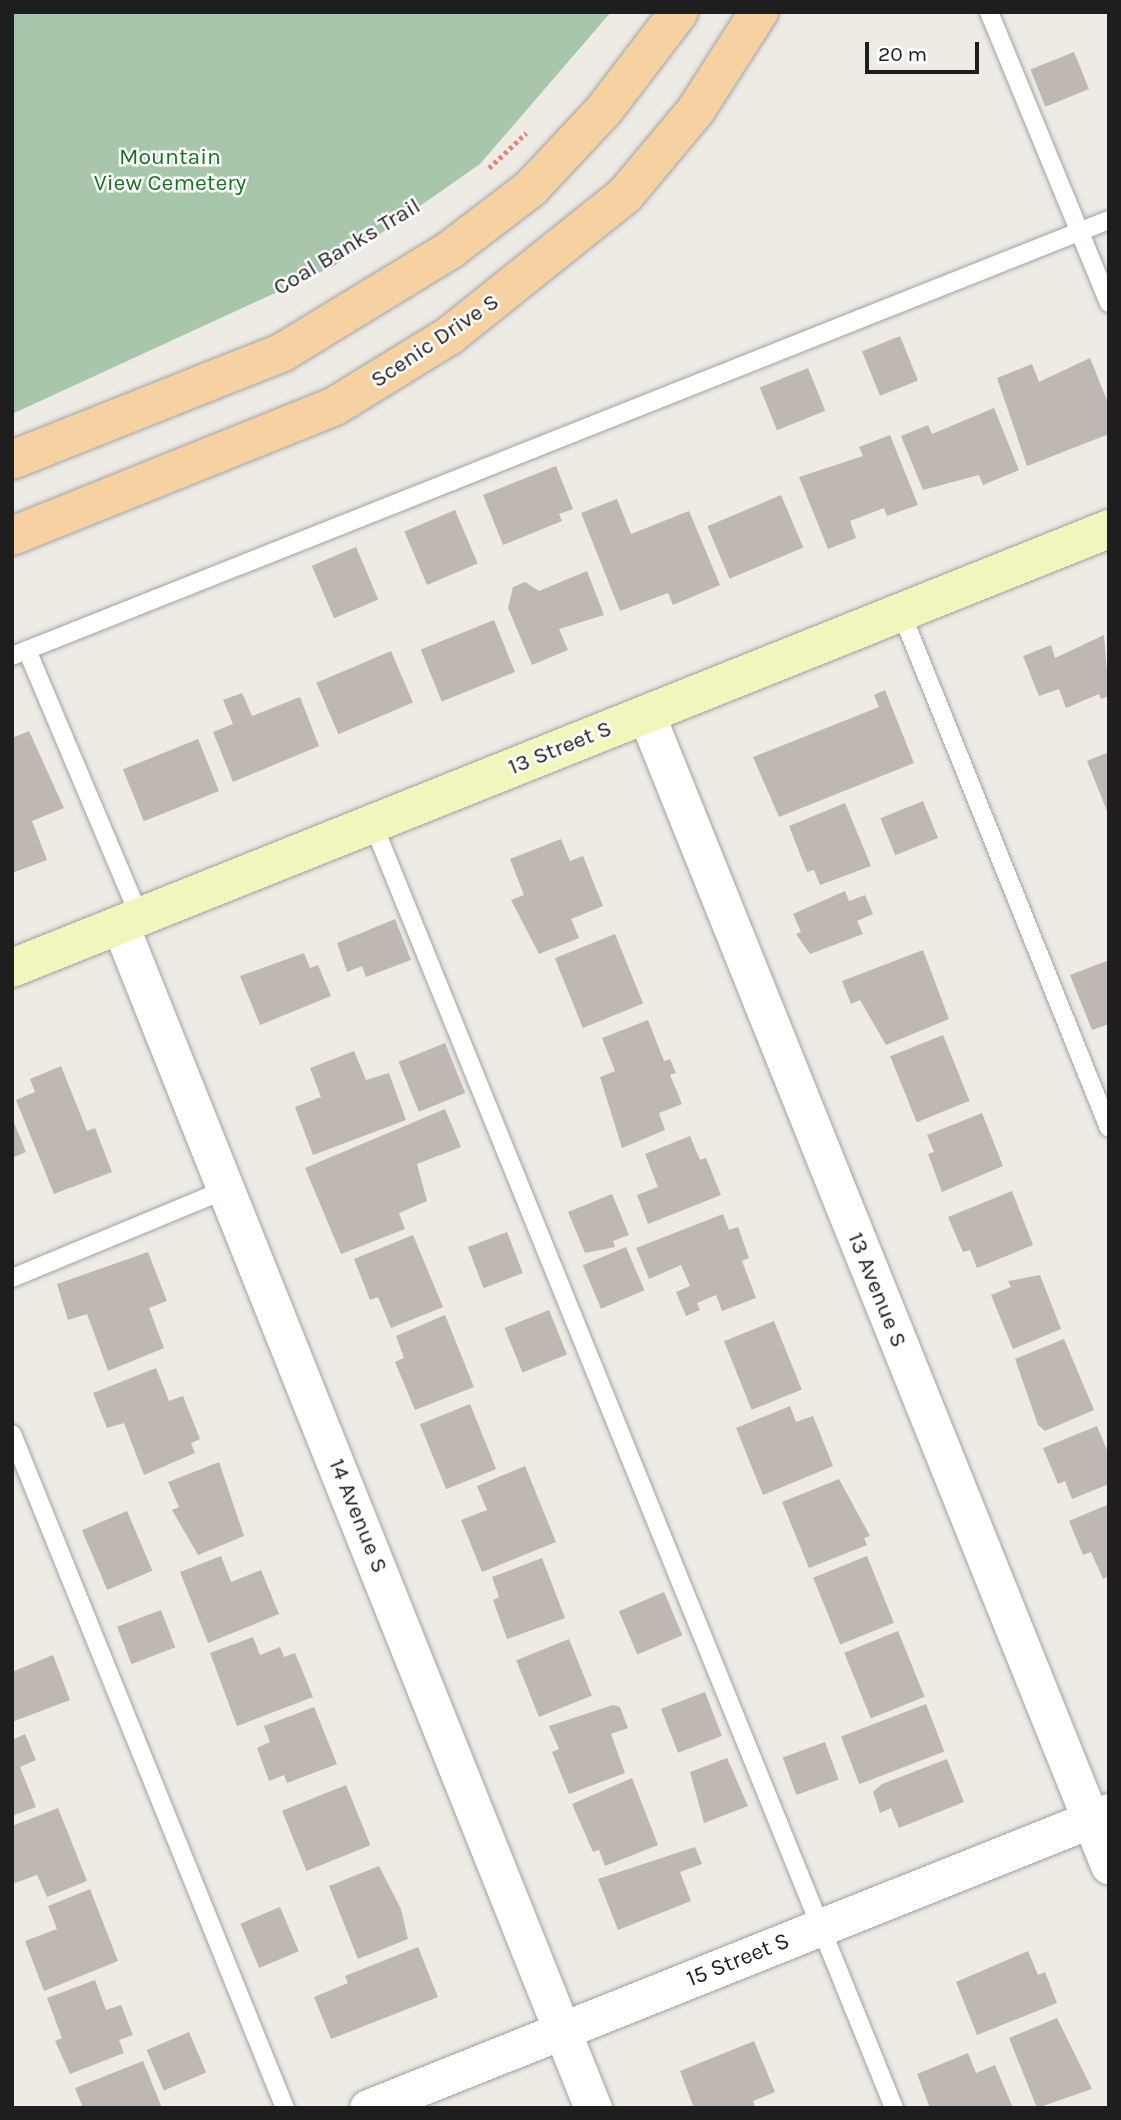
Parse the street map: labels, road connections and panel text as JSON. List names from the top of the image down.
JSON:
{
  "streets": {
    "main road": ["Scenic Drive S"],
    "street": [
      "13 Street S",
      "13 Avenue S",
      "14 Avenue S",
      "15 Street S"
    ]
  },
  "crossings": [
    ["13 Street S", "13 Avenue S"],
    ["13 Street S", "14 Avenue S"],
    ["13 Avenue S", "15 Street S"],
    ["14 Avenue S", "15 Street S"]
  ],
  "parks": ["Mountain View Cemetery"],
  "scale_bar": "20 m"
}
